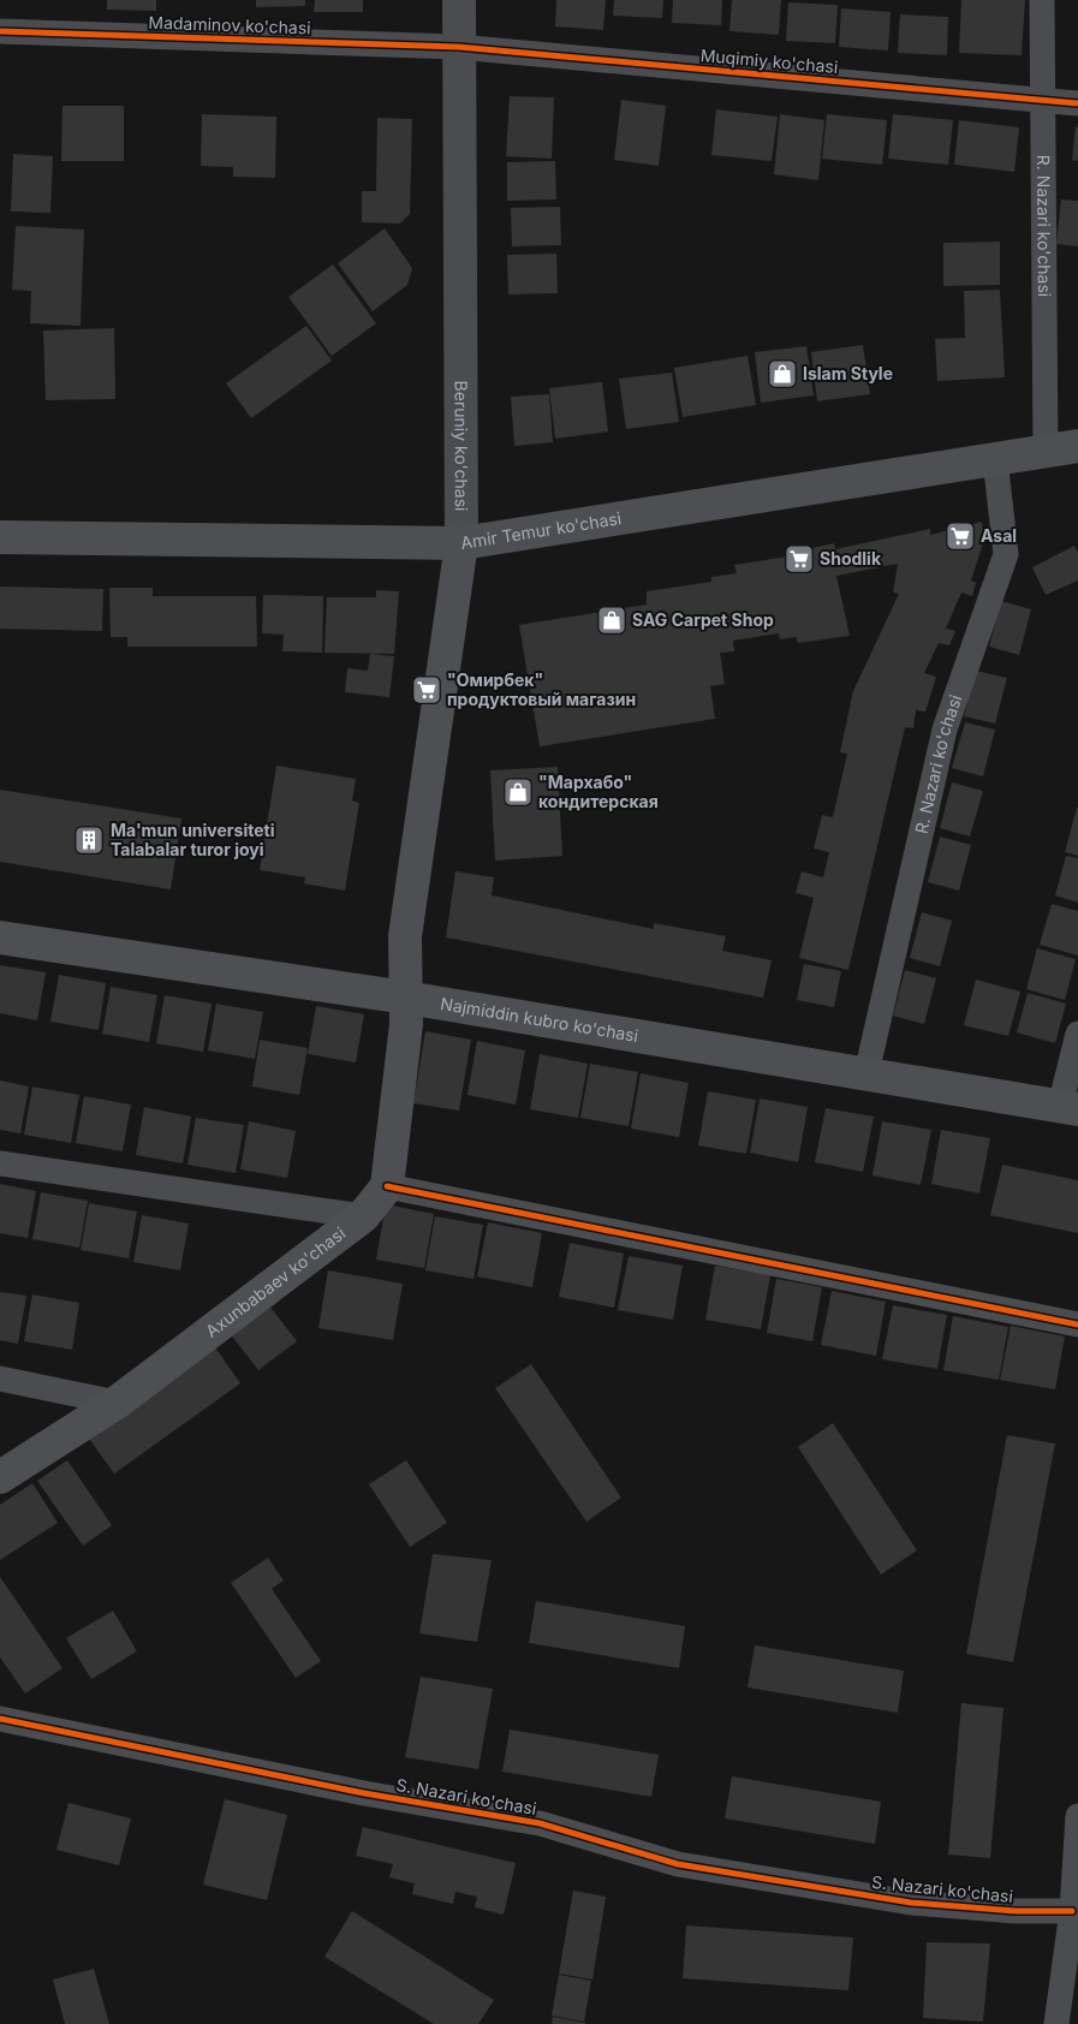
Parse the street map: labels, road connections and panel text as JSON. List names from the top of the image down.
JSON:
{
  "streets": {
    "main road": [
      "Beruniy ko'chasi",
      "Amir Temur ko'chasi",
      "Najmiddin kubro ko'chasi",
      "Axunbabaev ko'chasi"
    ],
    "street": [
      "Madaminov ko'chasi",
      "Muqimiy ko'chasi",
      "R. Nazari ko'chasi",
      "S. Nazari ko'chasi"
    ]
  },
  "crossings": [
    ["Madaminov ko'chasi", "Muqimiy ko'chasi"],
    ["Madaminov ko'chasi", "Beruniy ko'chasi"],
    ["Muqimiy ko'chasi", "R. Nazari ko'chasi"],
    ["Muqimiy ko'chasi", "Beruniy ko'chasi"],
    ["R. Nazari ko'chasi", "Amir Temur ko'chasi"],
    ["R. Nazari ko'chasi", "Najmiddin kubro ko'chasi"],
    ["Beruniy ko'chasi", "Amir Temur ko'chasi"],
    ["Beruniy ko'chasi", "Najmiddin kubro ko'chasi"]
  ],
  "places": {
    "shop": ["Islam Style", "SAG Carpet Shop", "\"Мархабо\" кондитерская"],
    "supermarket": ["Asal", "Shodlik", "\"Омирбек\" продуктовый магазин"],
    "building": ["Ma'mun universiteti Talabalar turor joyi"]
  }
}
